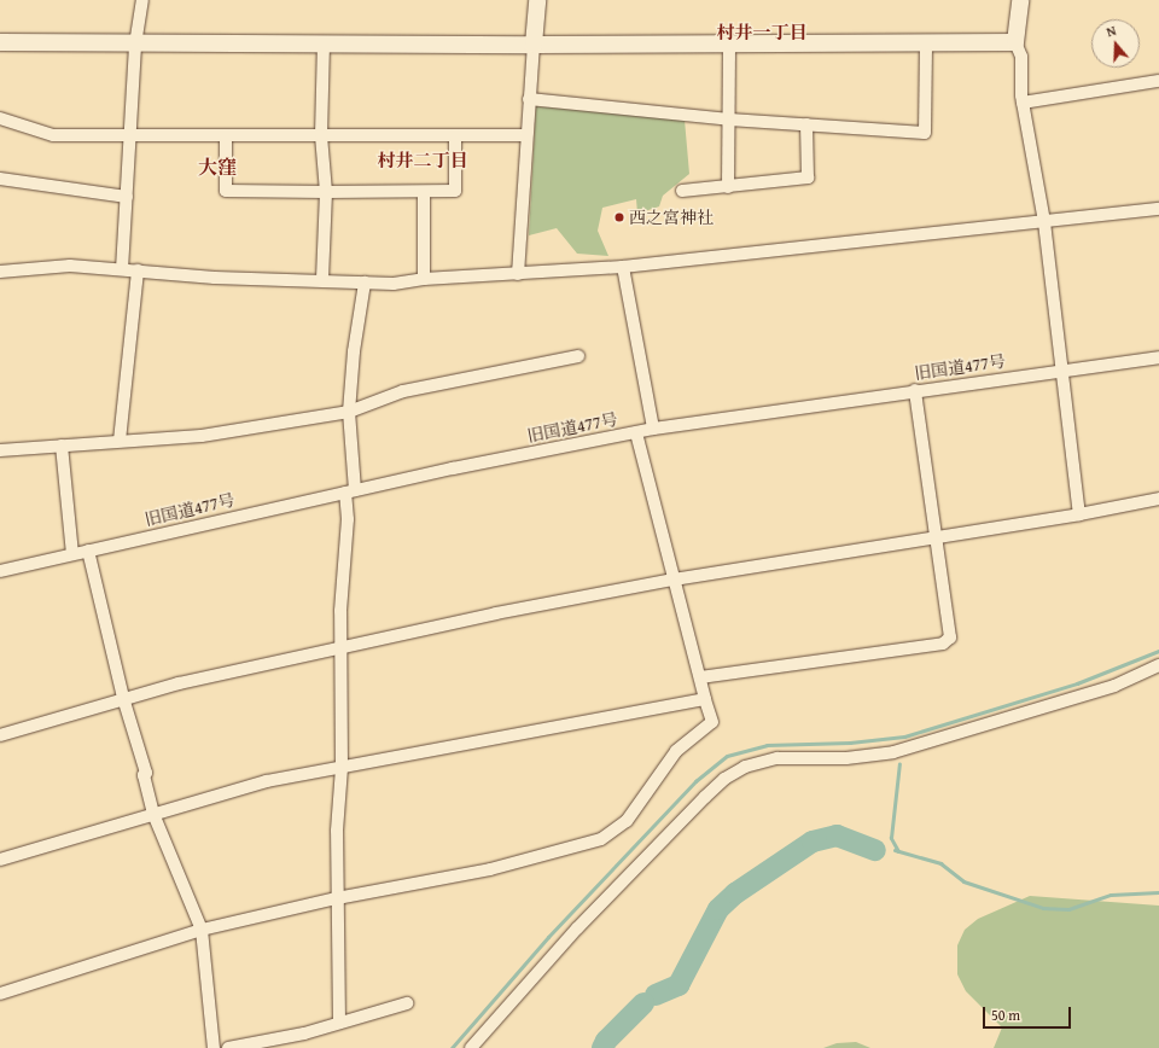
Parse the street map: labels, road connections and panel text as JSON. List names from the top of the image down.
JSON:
{
  "streets": {
    "street": ["旧国道477号"]
  },
  "districts": ["村井一丁目", "村井二丁目", "大窪"],
  "places": ["西之宮神社"],
  "scale_bar": "50 m",
  "north": "top"
}
